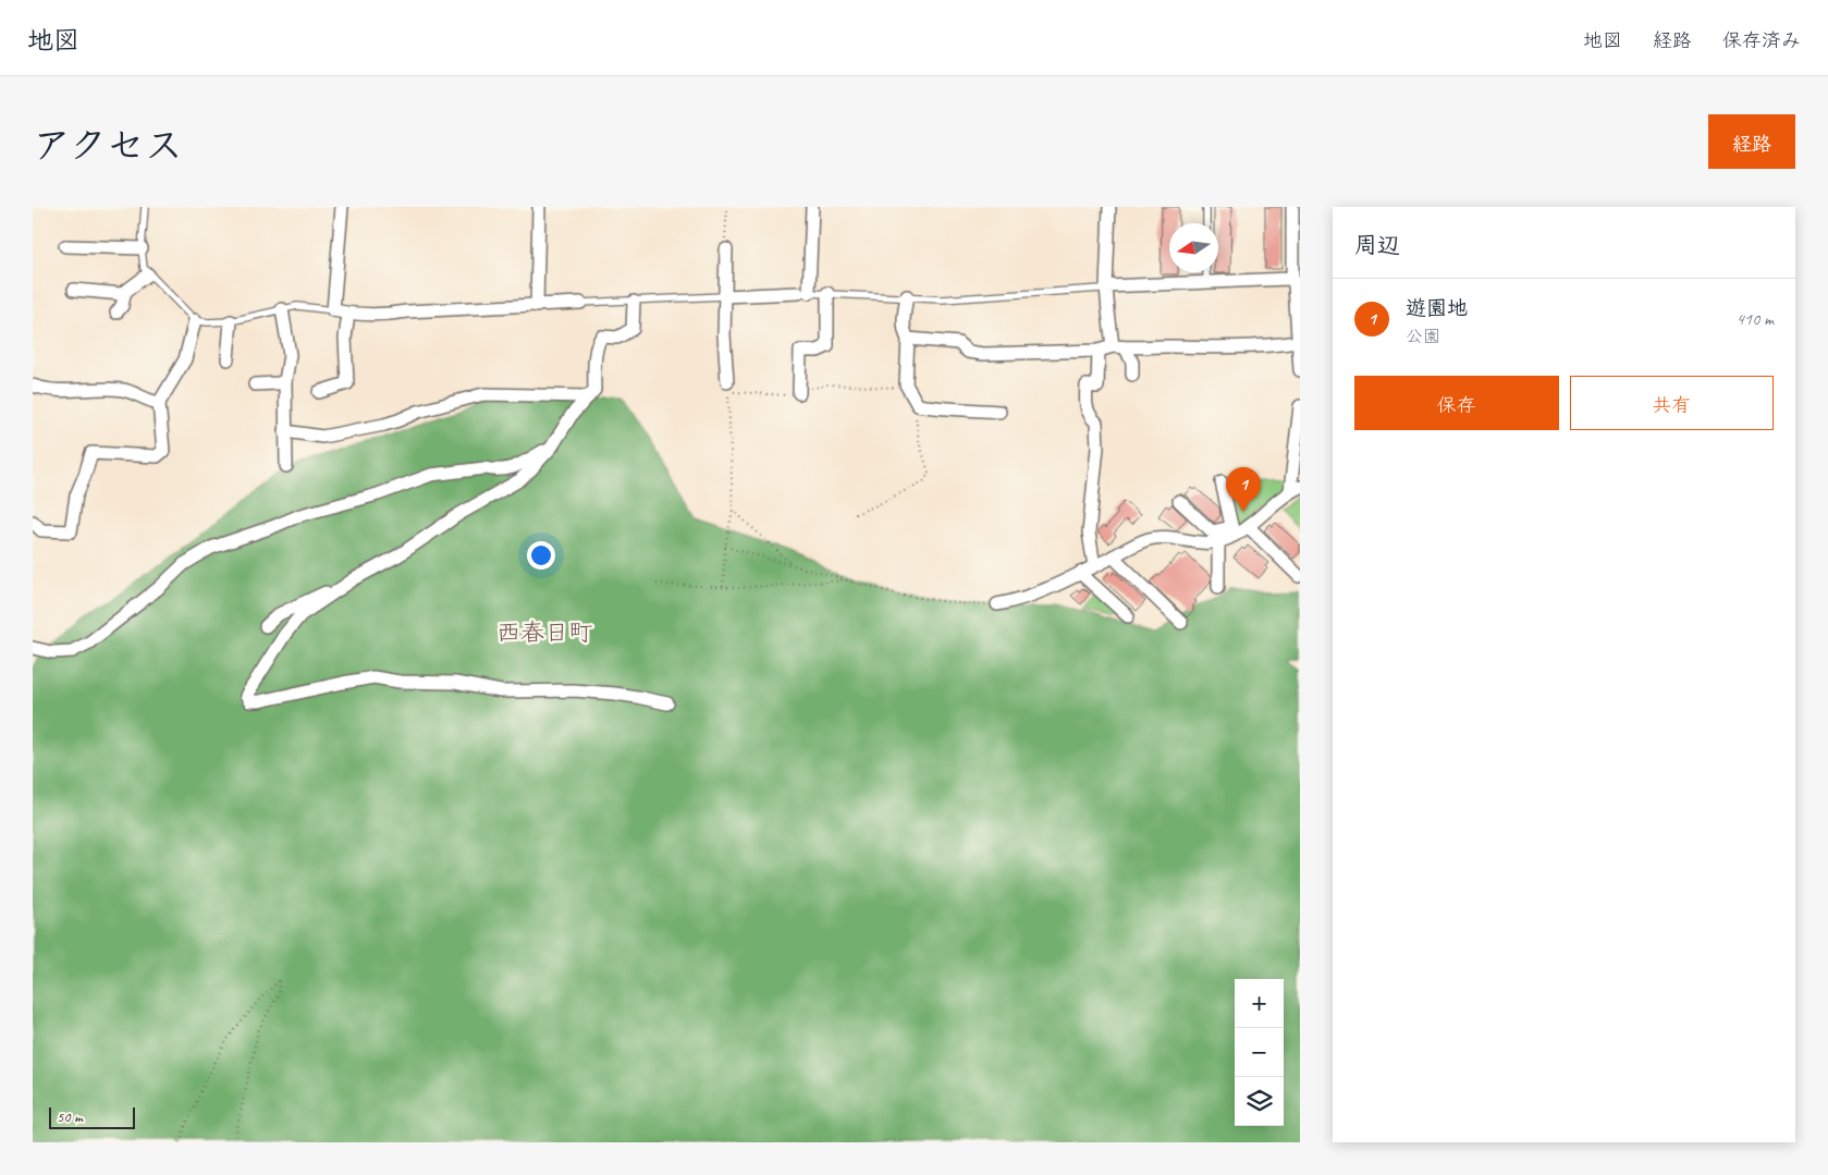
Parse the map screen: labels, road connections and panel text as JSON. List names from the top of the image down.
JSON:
{
  "districts": ["西春日町"],
  "scale_bar": "50 m",
  "north": "left",
  "page": {
    "header": "地図",
    "nav": ["地図", "経路", "保存済み"],
    "title": "アクセス",
    "buttons": [
      "経路",
      ["保存", "共有"]
    ],
    "heading": "周辺",
    "list": [
      {
        "mark": "1",
        "name": "遊園地",
        "note": "公園",
        "value": "410 m"
      }
    ],
    "pins": "1",
    "map_buttons": ["+", "−"],
    "scale": "50 m"
  }
}
